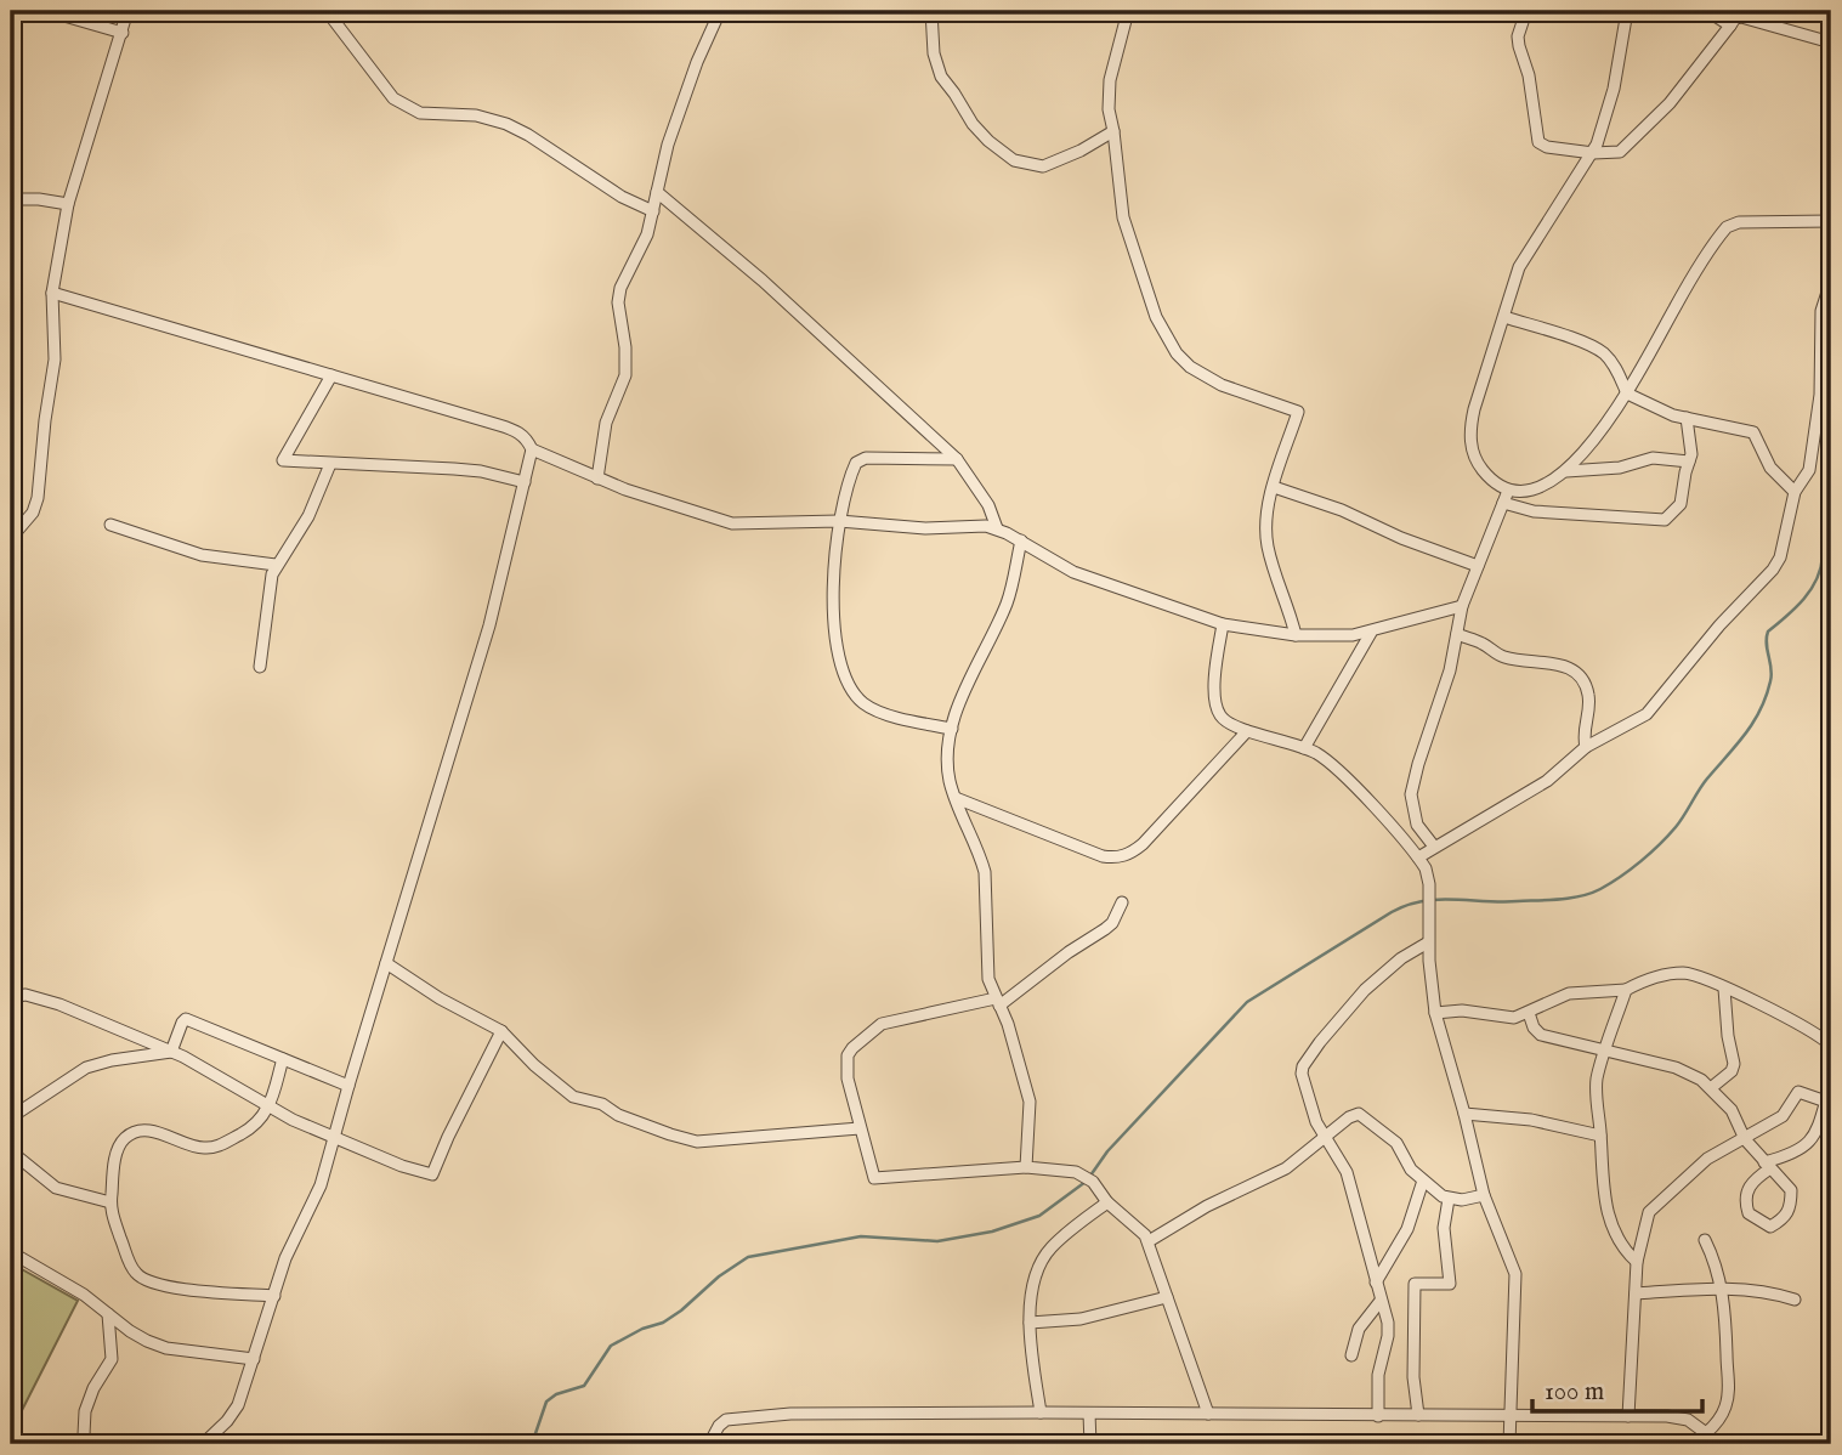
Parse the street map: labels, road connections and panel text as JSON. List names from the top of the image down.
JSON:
{
  "scale_bar": "100 m"
}
